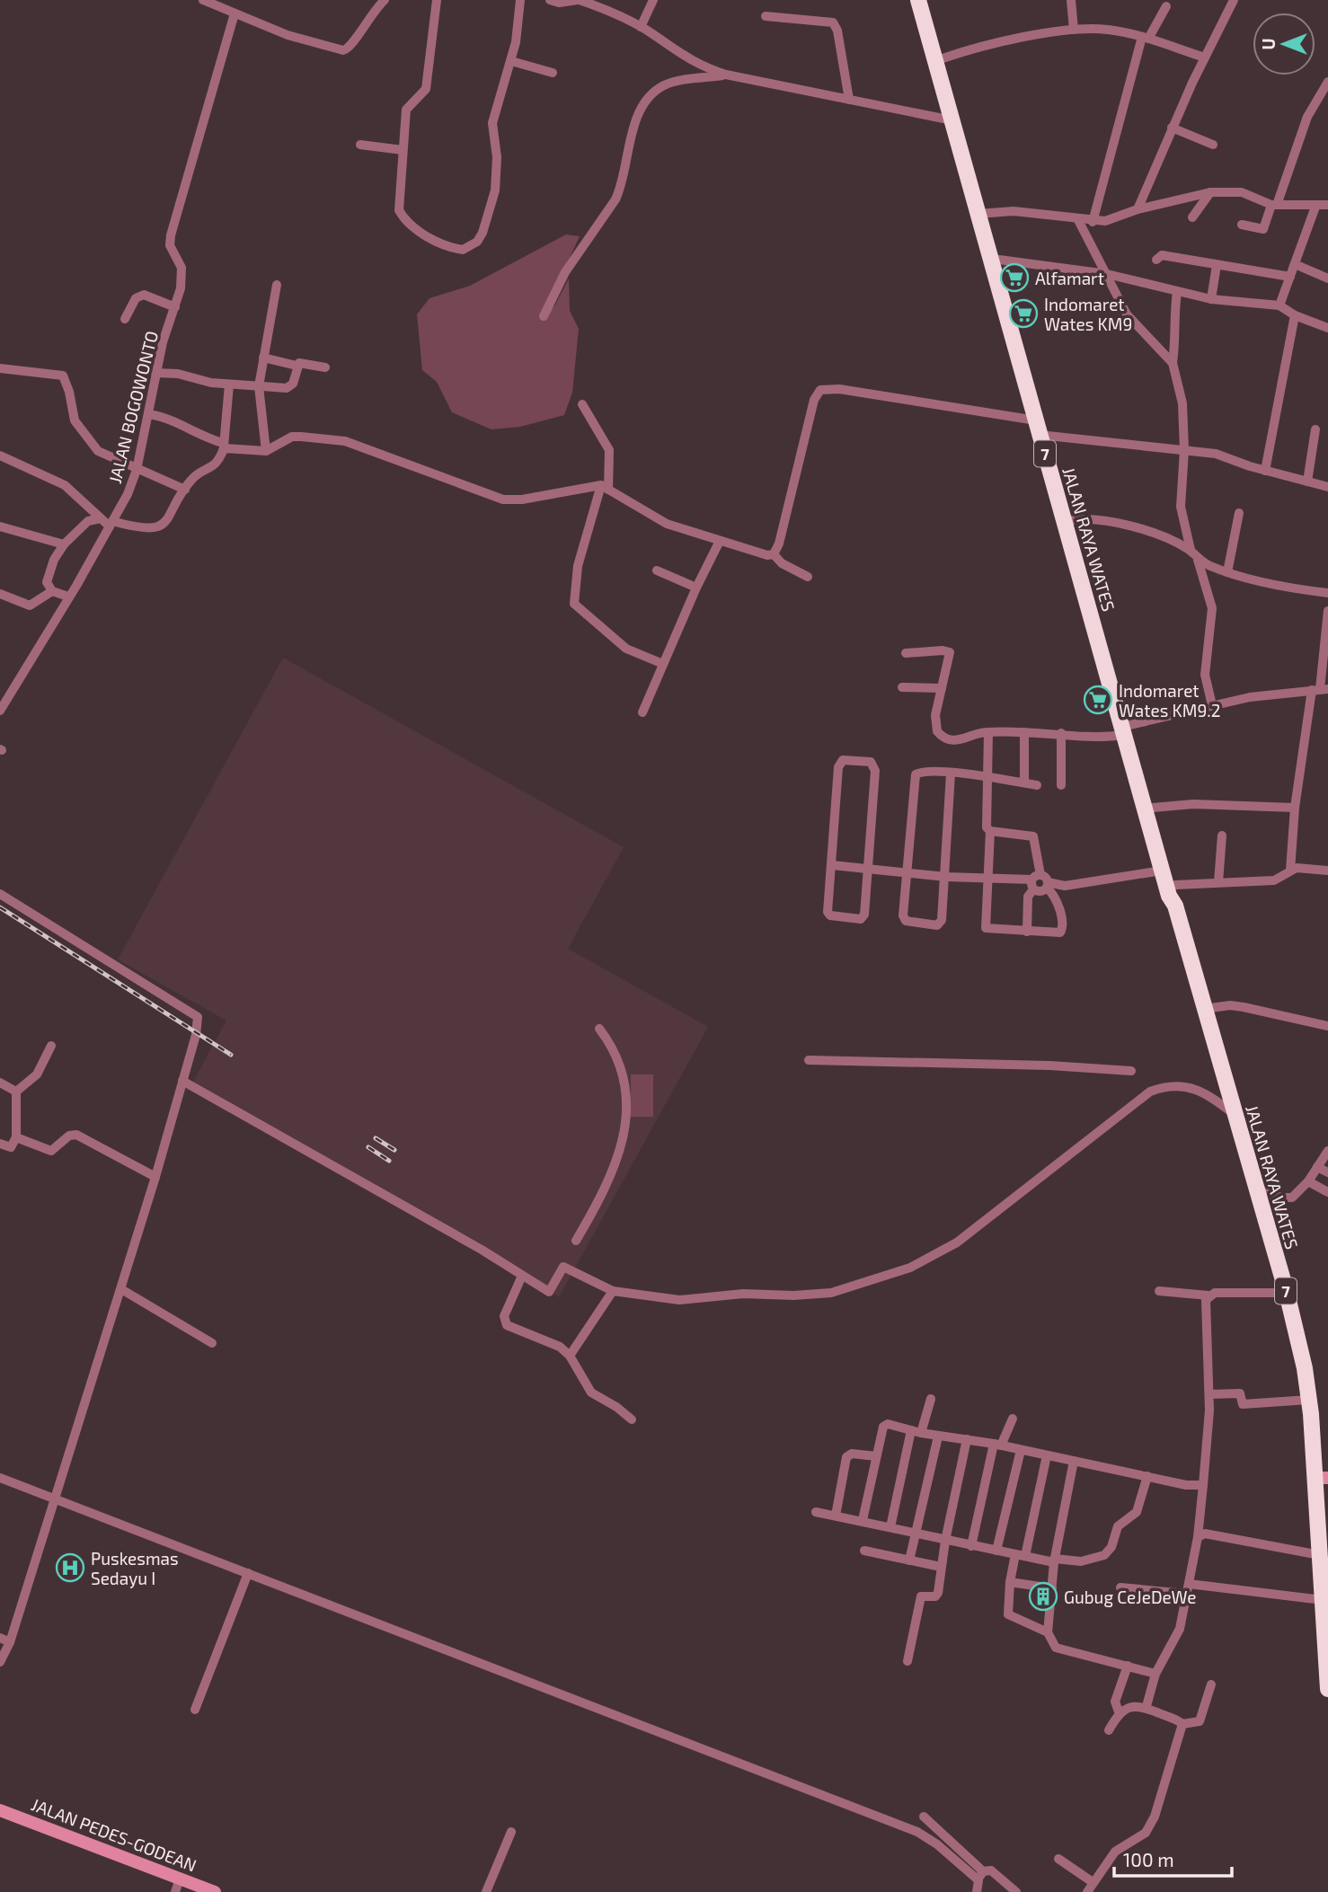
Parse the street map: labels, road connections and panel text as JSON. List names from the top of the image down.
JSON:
{
  "streets": {
    "highway": ["7", "JALAN RAYA WATES"],
    "street": ["JALAN BOGOWONTO", "JALAN PEDES-GODEAN"]
  },
  "places": {
    "supermarket": ["Alfamart", "Indomaret Wates KM9", "Indomaret Wates KM9.2"],
    "hospital": ["Puskesmas Sedayu I"],
    "building": ["Gubug CeJeDeWe"]
  },
  "scale_bar": "100 m",
  "north": "left"
}
